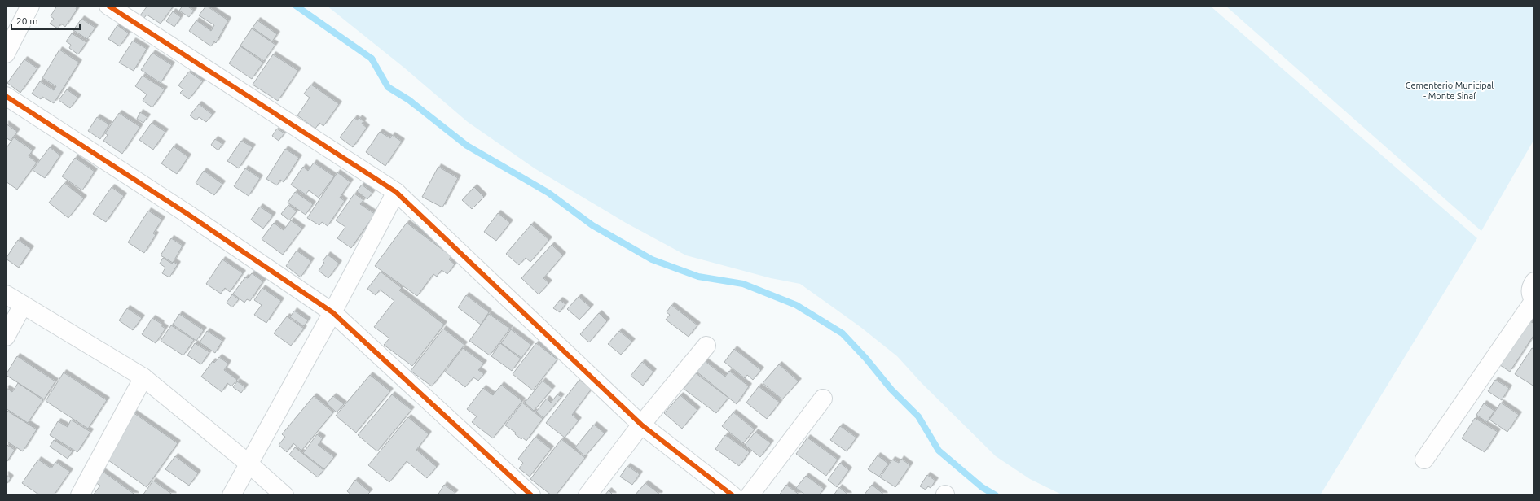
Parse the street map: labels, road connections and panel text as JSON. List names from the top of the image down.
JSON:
{
  "parks": ["Cementerio Municipal - Monte Sinaí"],
  "scale_bar": "20 m"
}
